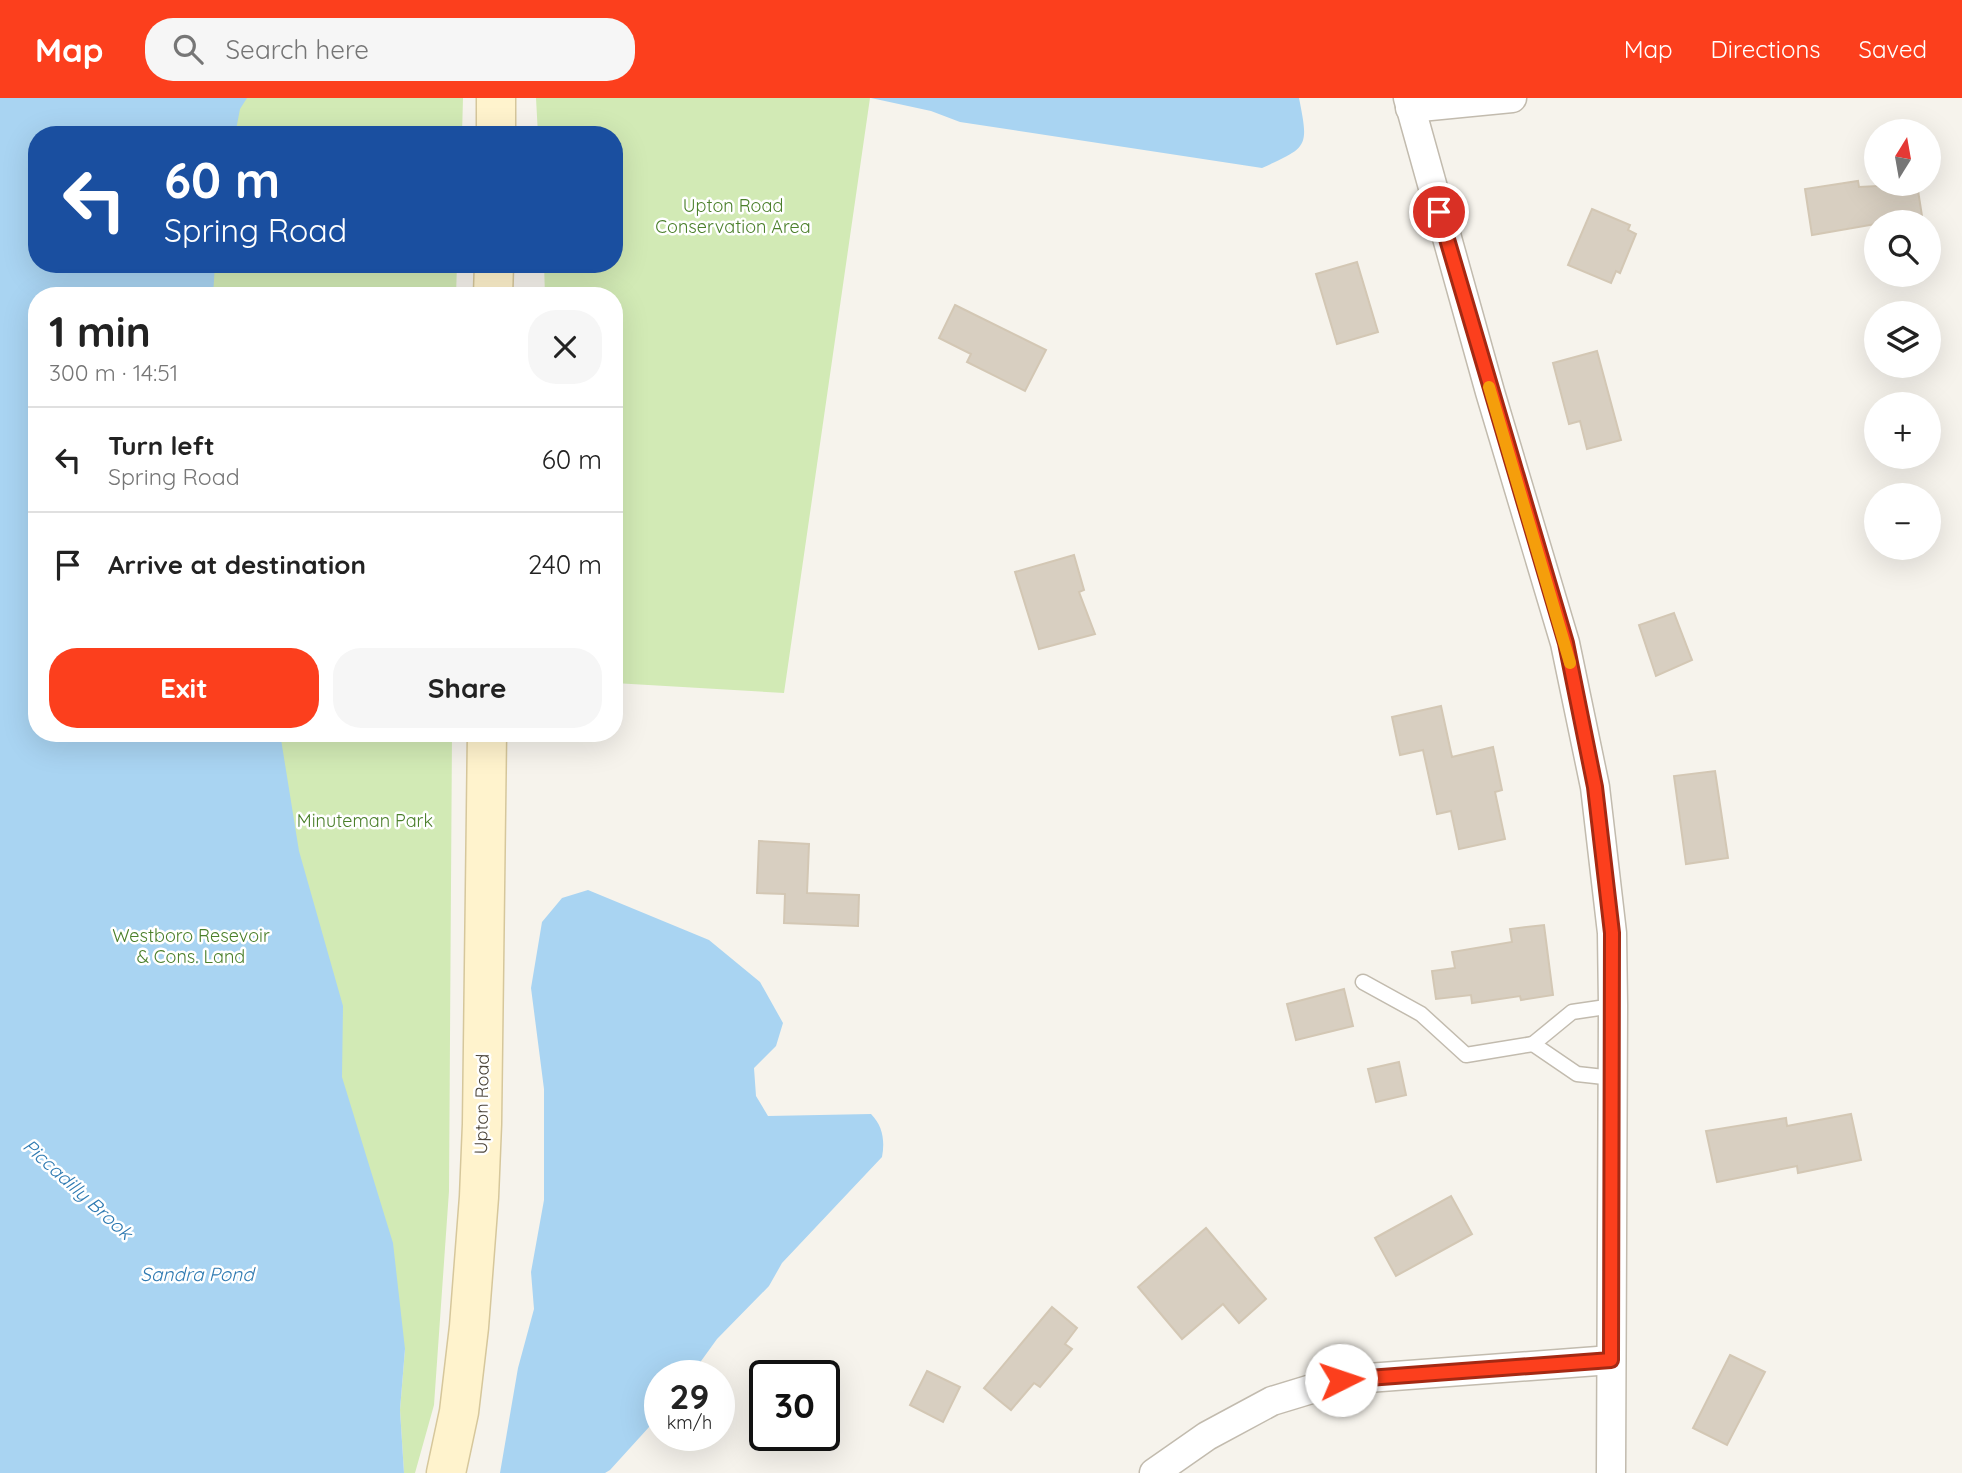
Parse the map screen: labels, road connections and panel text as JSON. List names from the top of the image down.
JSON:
{
  "streets": {
    "main road": ["Upton Road"]
  },
  "water": ["Piccadilly Brook", "Sandra Pond"],
  "parks": ["Upton Road Conservation Area", "Minuteman Park", "Westboro Resevoir & Cons. Land"],
  "north": "top",
  "page": {
    "header": "Map",
    "search": "Search here",
    "nav": ["Map", "Directions", "Saved"],
    "map_buttons": ["+", "−"],
    "turn": ["60 m", "Spring Road"],
    "heading": ["1 min", "300 m · 14:51"],
    "list": [
      {
        "name": "Turn left",
        "note": "Spring Road",
        "value": "60 m"
      },
      {
        "name": "Arrive at destination",
        "value": "240 m"
      }
    ],
    "buttons": ["Exit", "Share"],
    "speed": "29 km/h",
    "limit": "30"
  }
}
